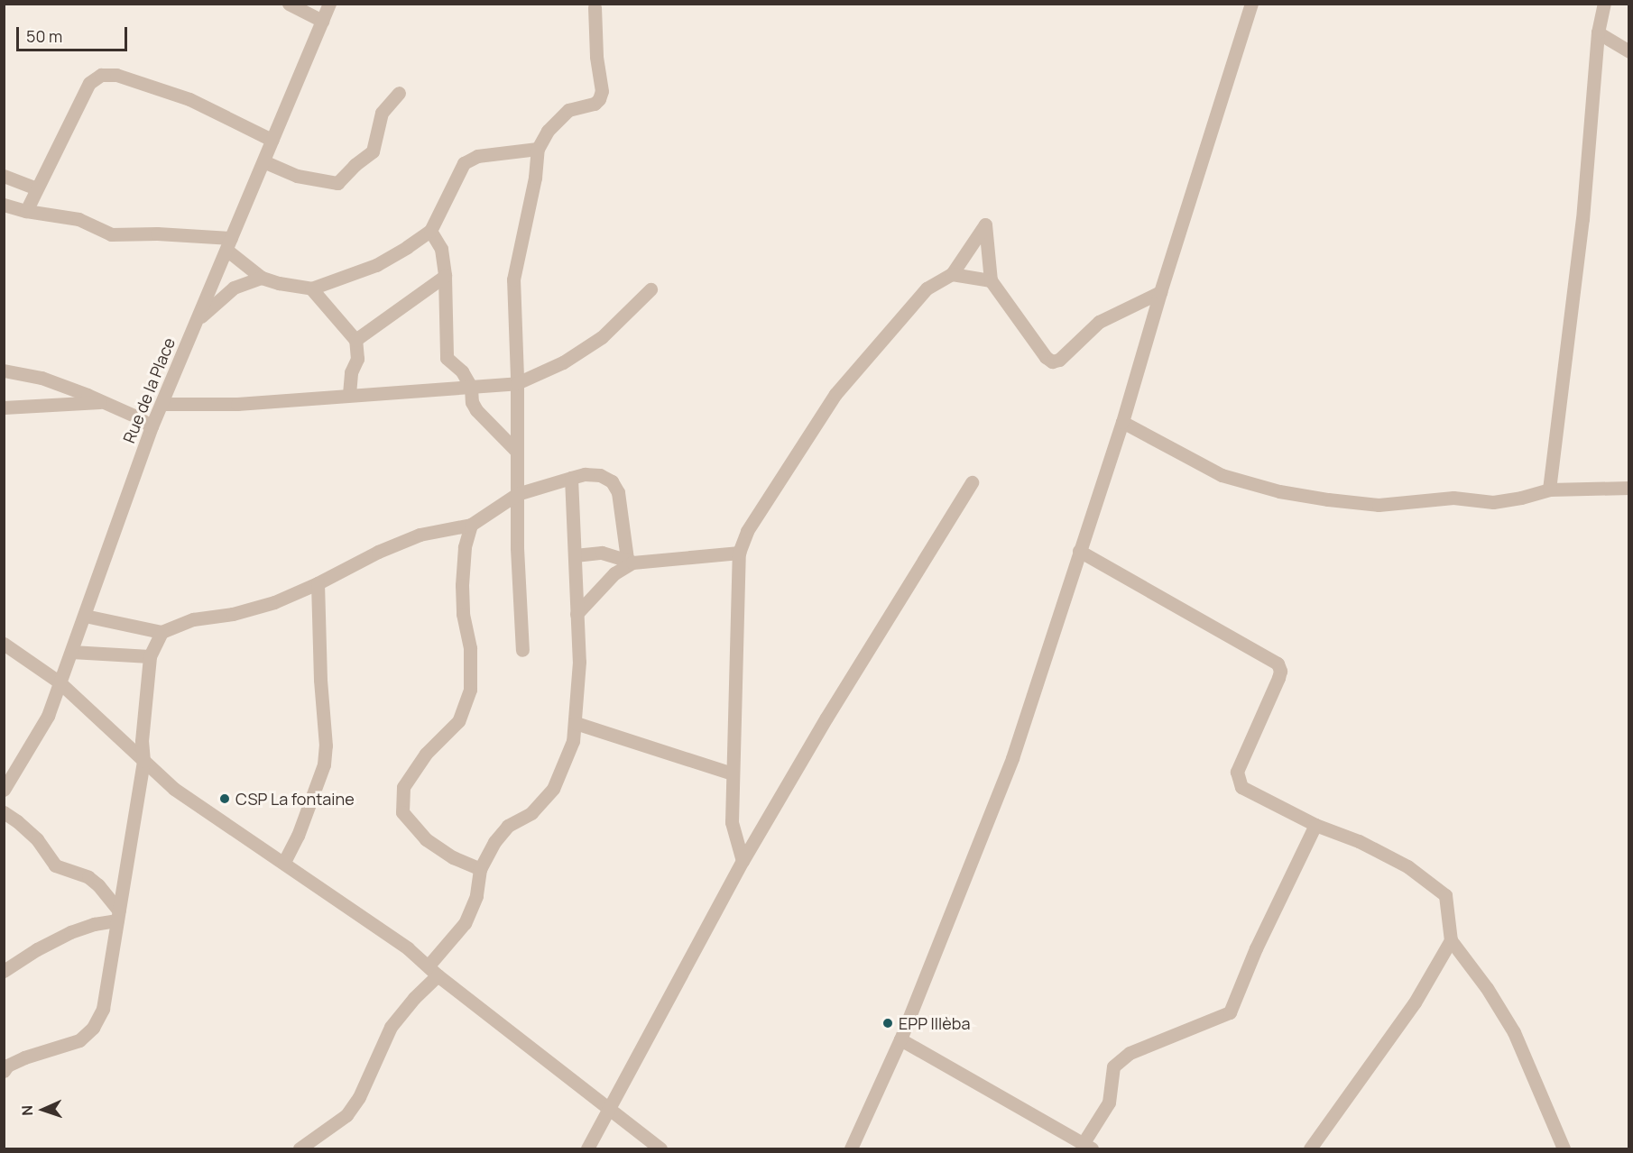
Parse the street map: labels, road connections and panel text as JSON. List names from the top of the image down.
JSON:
{
  "streets": {
    "street": ["Rue de la Place"]
  },
  "places": ["CSP La fontaine", "EPP Illèba"],
  "scale_bar": "50 m",
  "north": "left"
}
